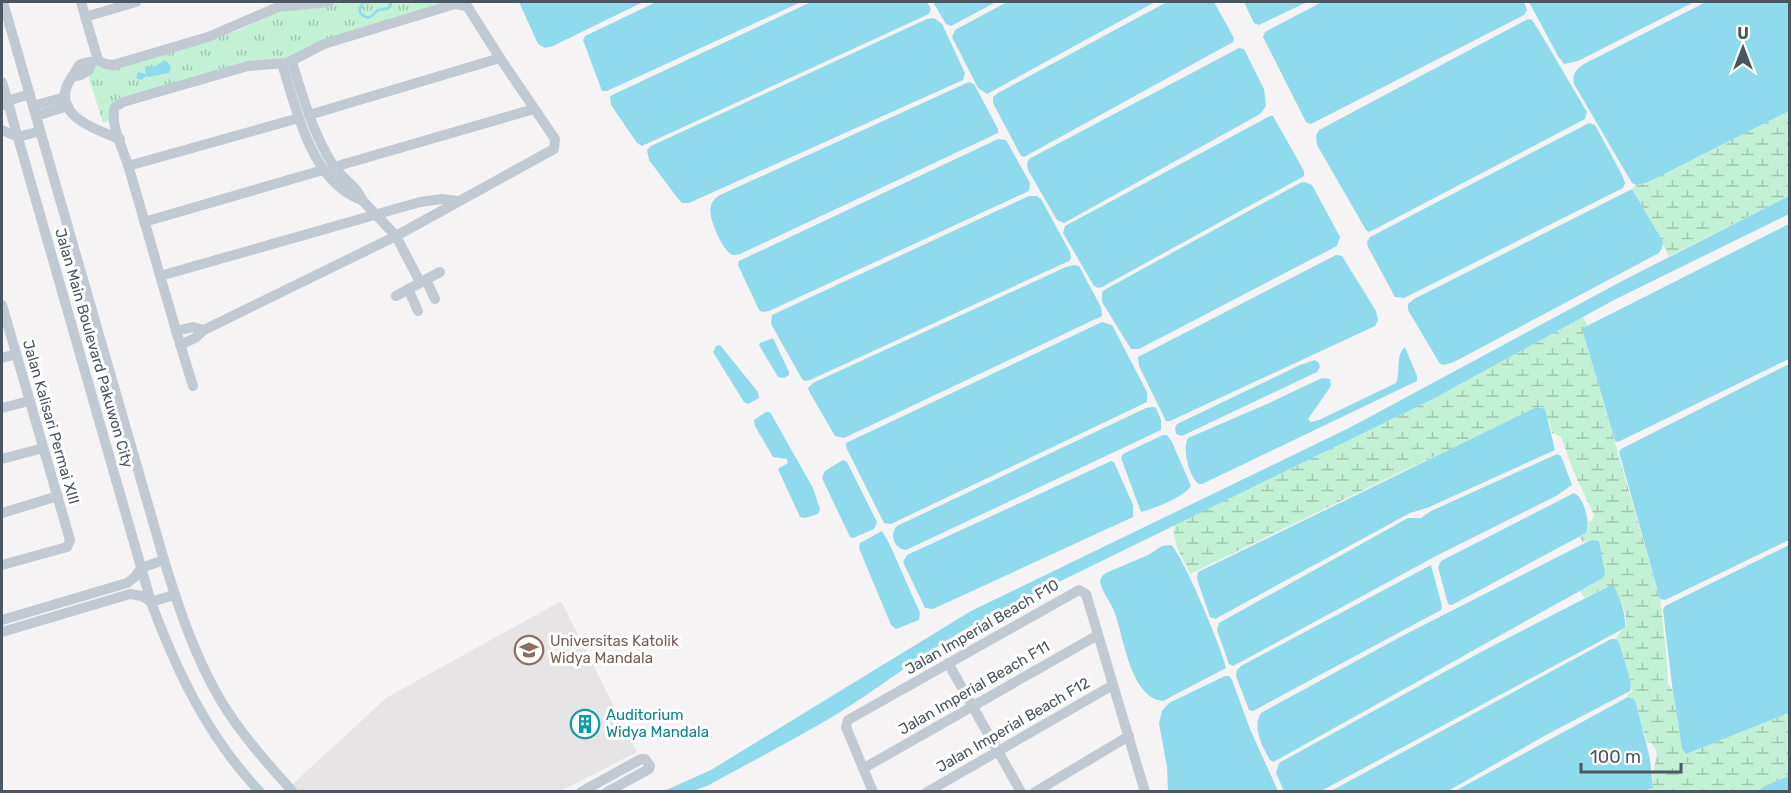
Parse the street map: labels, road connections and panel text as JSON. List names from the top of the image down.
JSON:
{
  "streets": {
    "street": [
      "Jalan Main Boulevard Pakuwon City",
      "Jalan Kalisari Permai XIII",
      "Jalan Imperial Beach F10",
      "Jalan Imperial Beach F11",
      "Jalan Imperial Beach F12"
    ]
  },
  "crossings": [
    ["Jalan Imperial Beach F10", "Jalan Imperial Beach F11"],
    ["Jalan Imperial Beach F10", "Jalan Imperial Beach F12"]
  ],
  "places": {
    "school or university": ["Universitas Katolik Widya Mandala"],
    "building": ["Auditorium Widya Mandala"]
  },
  "scale_bar": "100 m",
  "north": "top"
}
